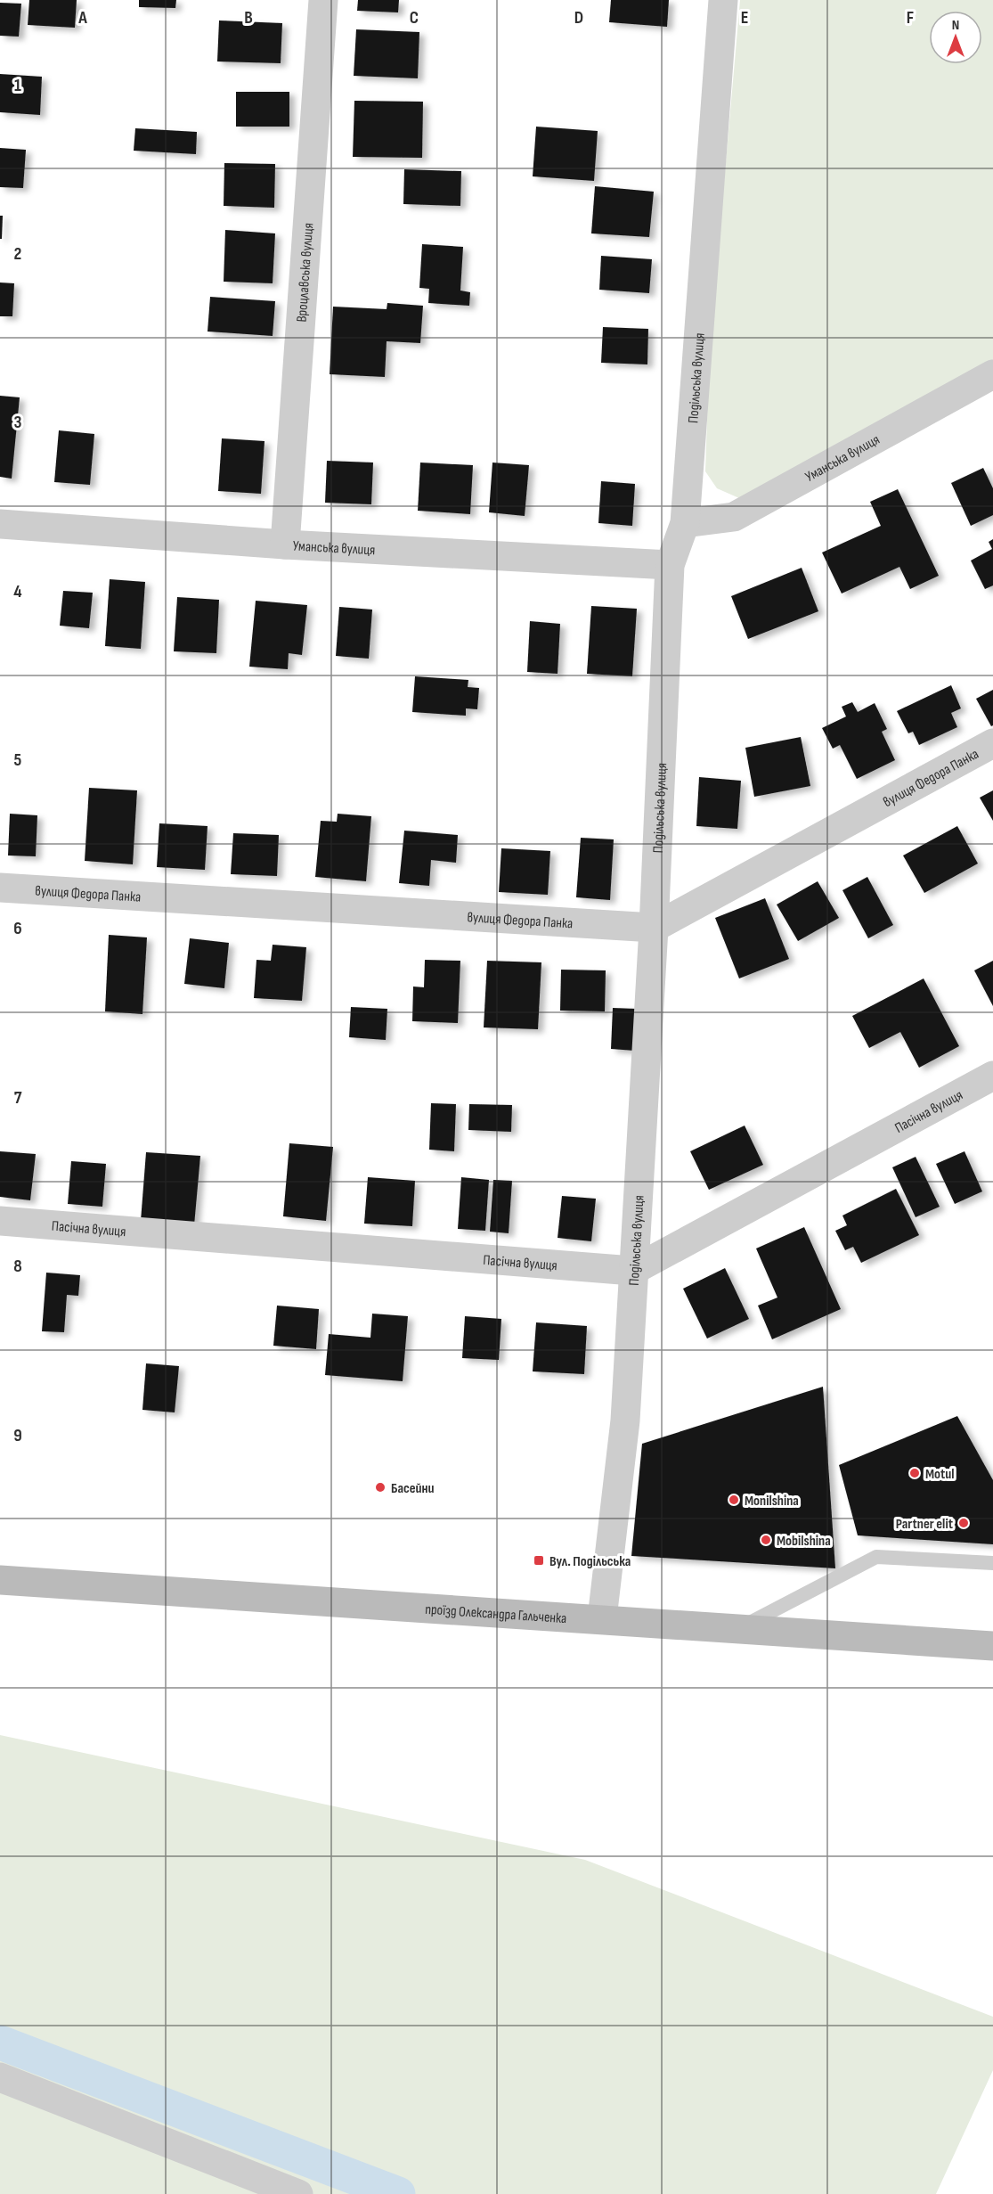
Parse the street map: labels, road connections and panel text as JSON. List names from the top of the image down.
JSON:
{
  "streets": {
    "main road": ["проїзд Олександра Гальченка"],
    "street": [
      "Вроцлавська вулиця",
      "Подільська вулиця",
      "Уманська вулиця",
      "вулиця Федора Панка",
      "Пасічна вулиця"
    ]
  },
  "crossings": [
    ["Вроцлавська вулиця", "Уманська вулиця"],
    ["Подільська вулиця", "Уманська вулиця"],
    ["Подільська вулиця", "вулиця Федора Панка"],
    ["Подільська вулиця", "Пасічна вулиця"],
    ["Подільська вулиця", "проїзд Олександра Гальченка"]
  ],
  "places": {
    "other": [
      "Motul",
      "Басейни",
      "Monilshina",
      "Partner elit",
      "Mobilshina"
    ],
    "transit": ["Вул. Подільська"]
  },
  "north": "top",
  "grid": {
    "columns": [
      "A",
      "B",
      "C",
      "D",
      "E",
      "F"
    ],
    "rows": [
      "1",
      "2",
      "3",
      "4",
      "5",
      "6",
      "7",
      "8",
      "9"
    ]
  }
}
